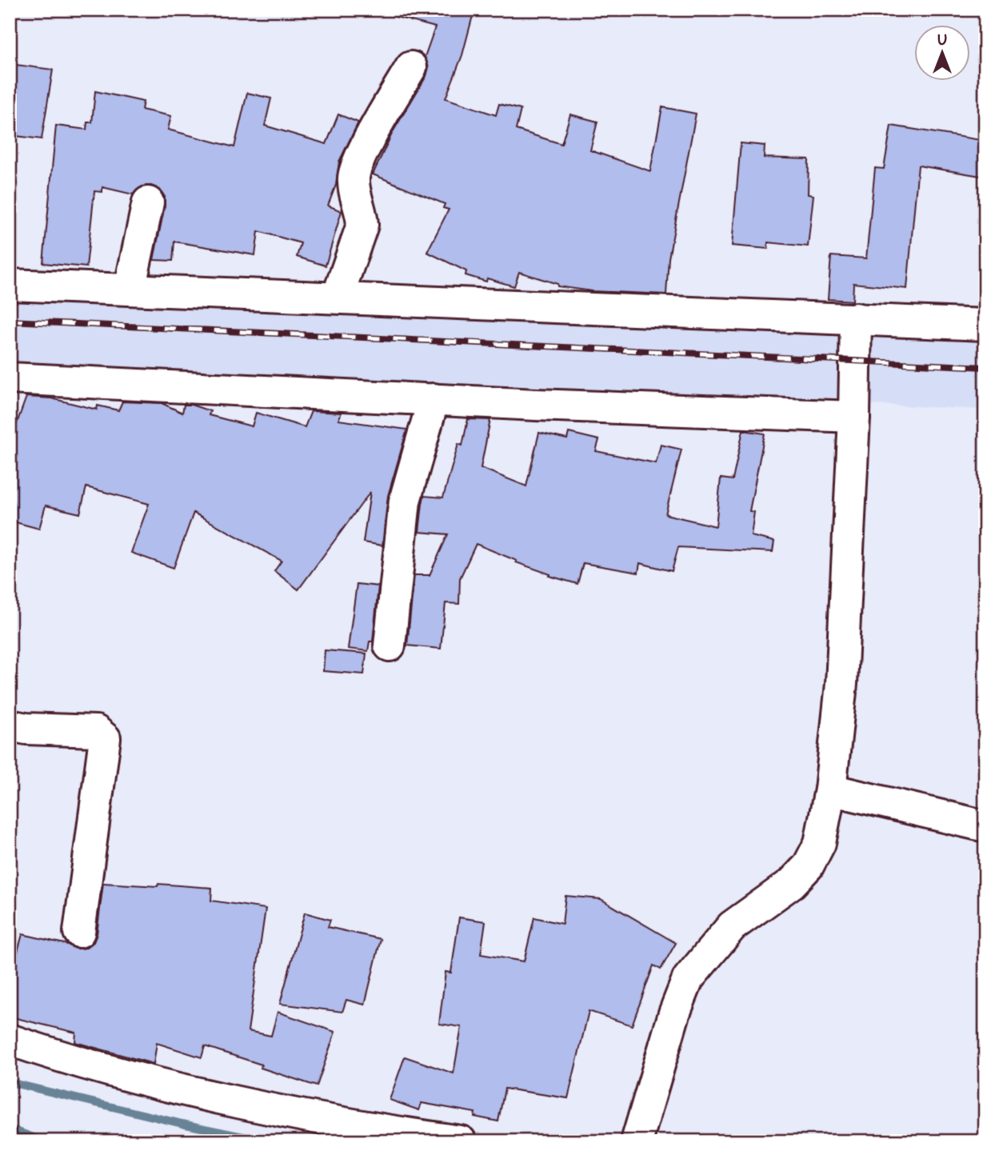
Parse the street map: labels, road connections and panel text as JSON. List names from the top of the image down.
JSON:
{
  "north": "top"
}
